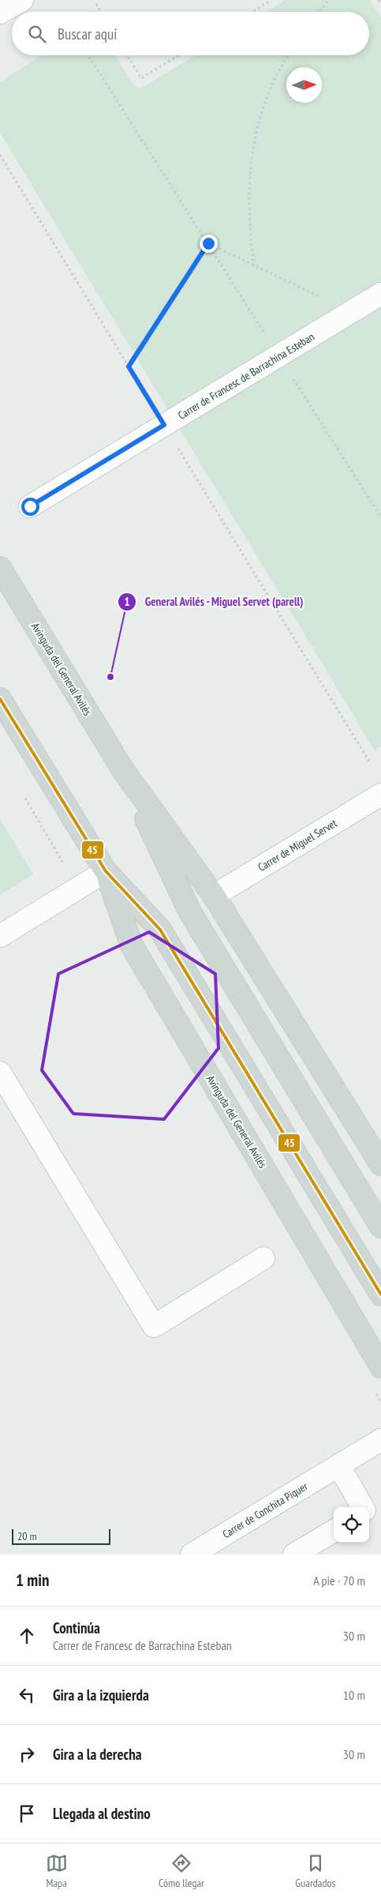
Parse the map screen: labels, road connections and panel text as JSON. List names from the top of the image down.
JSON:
{
  "streets": {
    "main road": ["Avinguda del General Avilés"],
    "street": ["Carrer de Francesc de Barrachina Esteban", "Carrer de Miguel Servet", "Carrer de Conchita Piquer"]
  },
  "crossings": [
    ["Avinguda del General Avilés", "Carrer de Miguel Servet"]
  ],
  "places": ["General Avilés - Miguel Servet (parell)"],
  "lines": ["transit line 45"],
  "scale_bar": "20 m",
  "north": "right",
  "page": {
    "search": "Buscar aquí",
    "scale": "20 m",
    "heading": ["1 min", "A pie · 70 m"],
    "list": [
      ["Continúa", "Carrer de Francesc de Barrachina Esteban", "30 m"],
      ["Gira a la izquierda", "10 m"],
      ["Gira a la derecha", "30 m"],
      "Llegada al destino"
    ],
    "nav": ["Mapa", "Cómo llegar", "Guardados"]
  }
}
